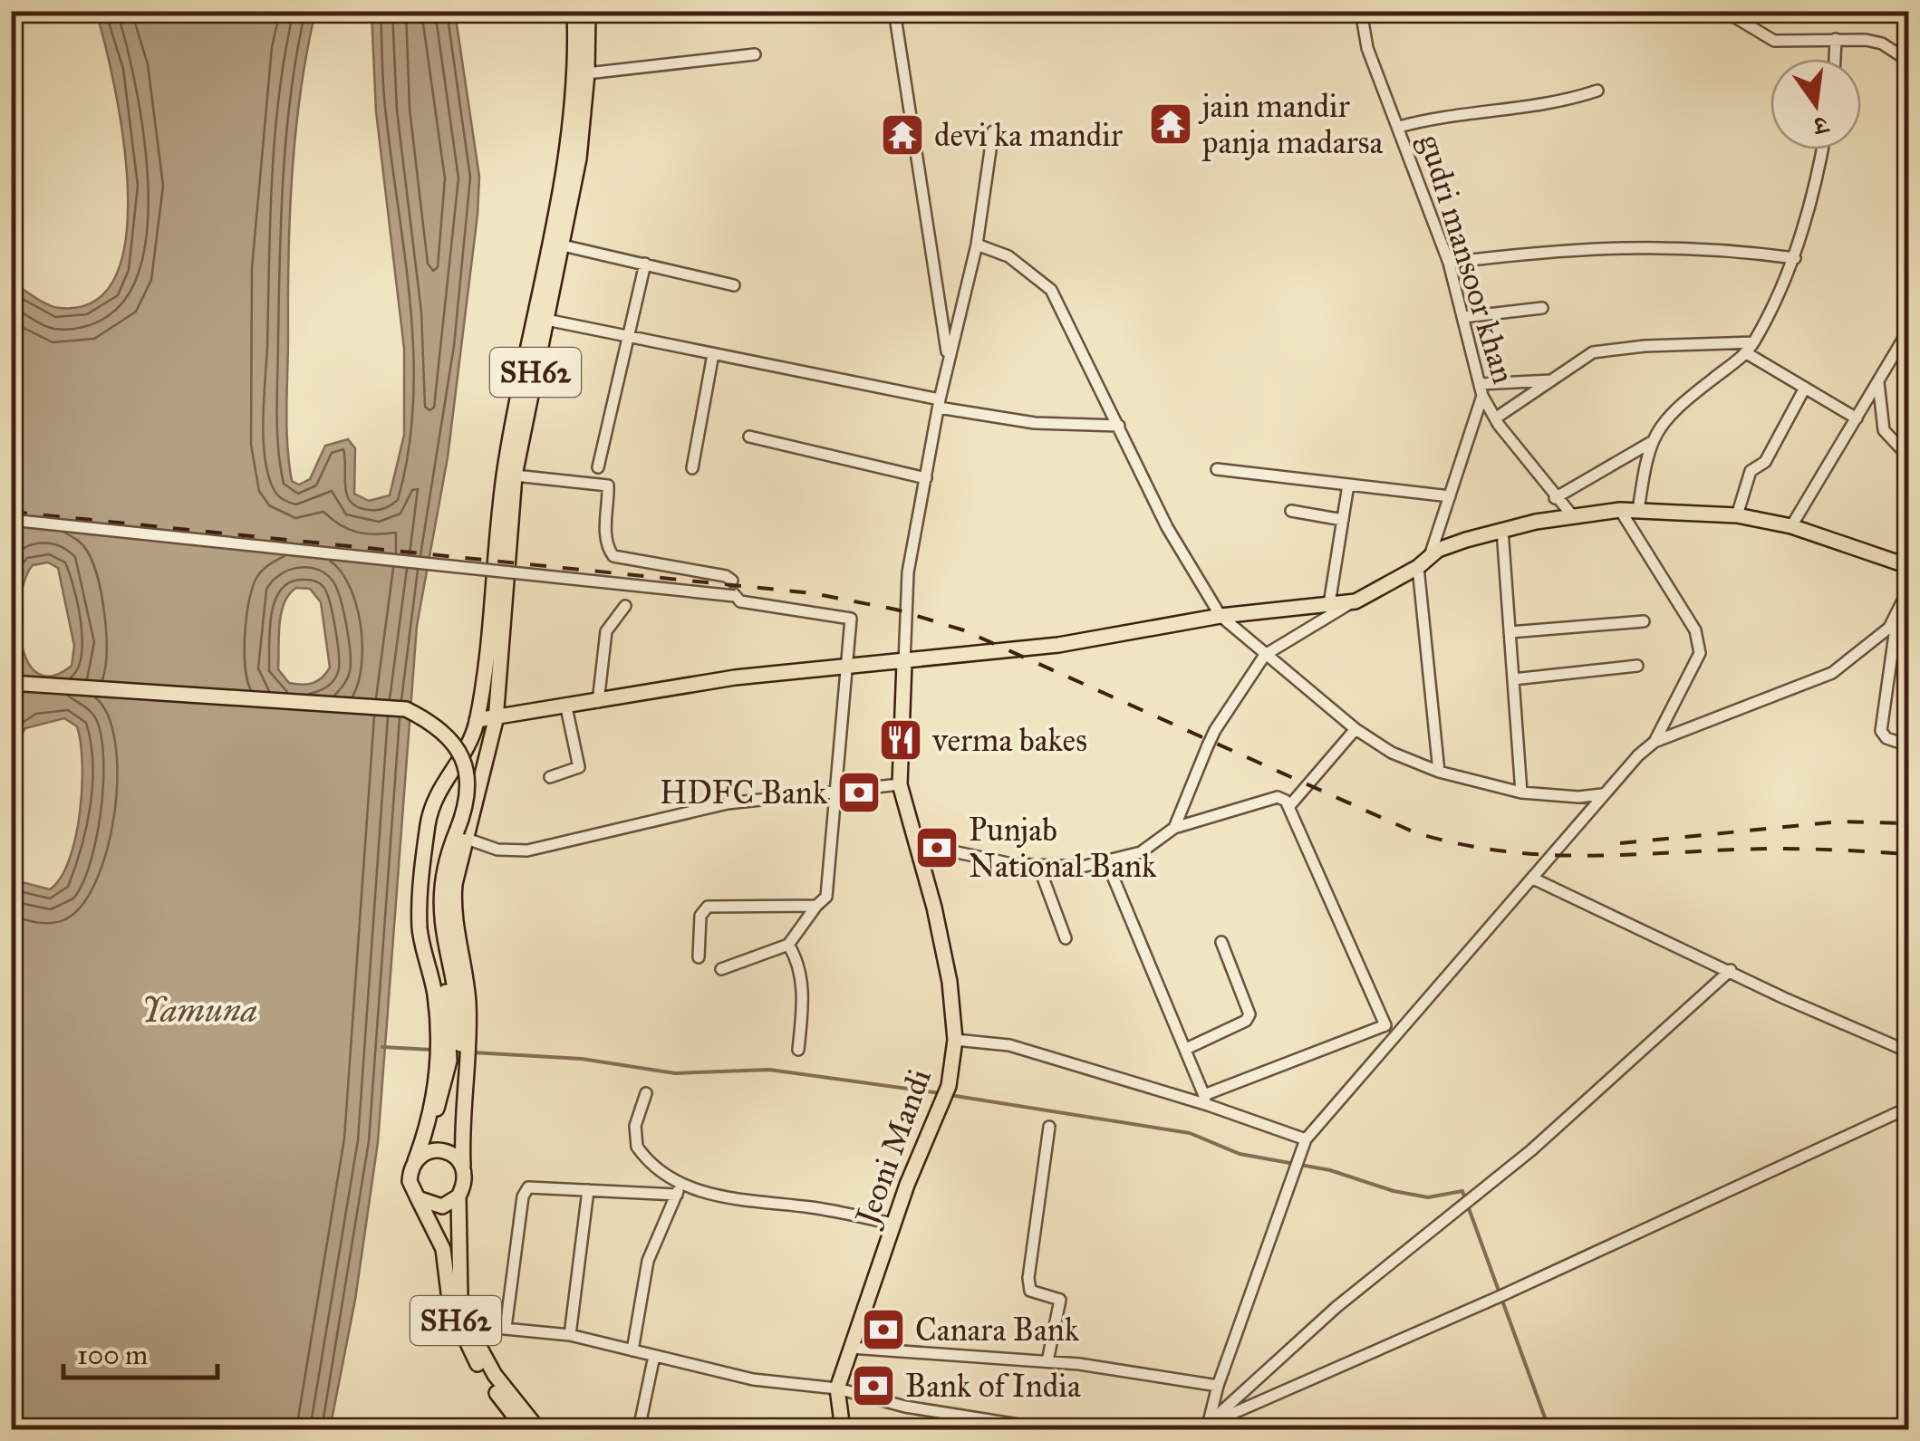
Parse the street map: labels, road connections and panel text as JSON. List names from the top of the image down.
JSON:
{
  "streets": {
    "main road": ["SH62", "Jeoni Mandi"],
    "street": ["gudri mansoor khan"]
  },
  "water": ["Yamuna"],
  "places": {
    "temple": ["jain mandir panja madarsa", "devi ka mandir"],
    "restaurant": ["verma bakes"],
    "bank": [
      "HDFC Bank",
      "Punjab National Bank",
      "Canara Bank",
      "Bank of India"
    ]
  },
  "scale_bar": "100 m",
  "north": "bottom"
}
